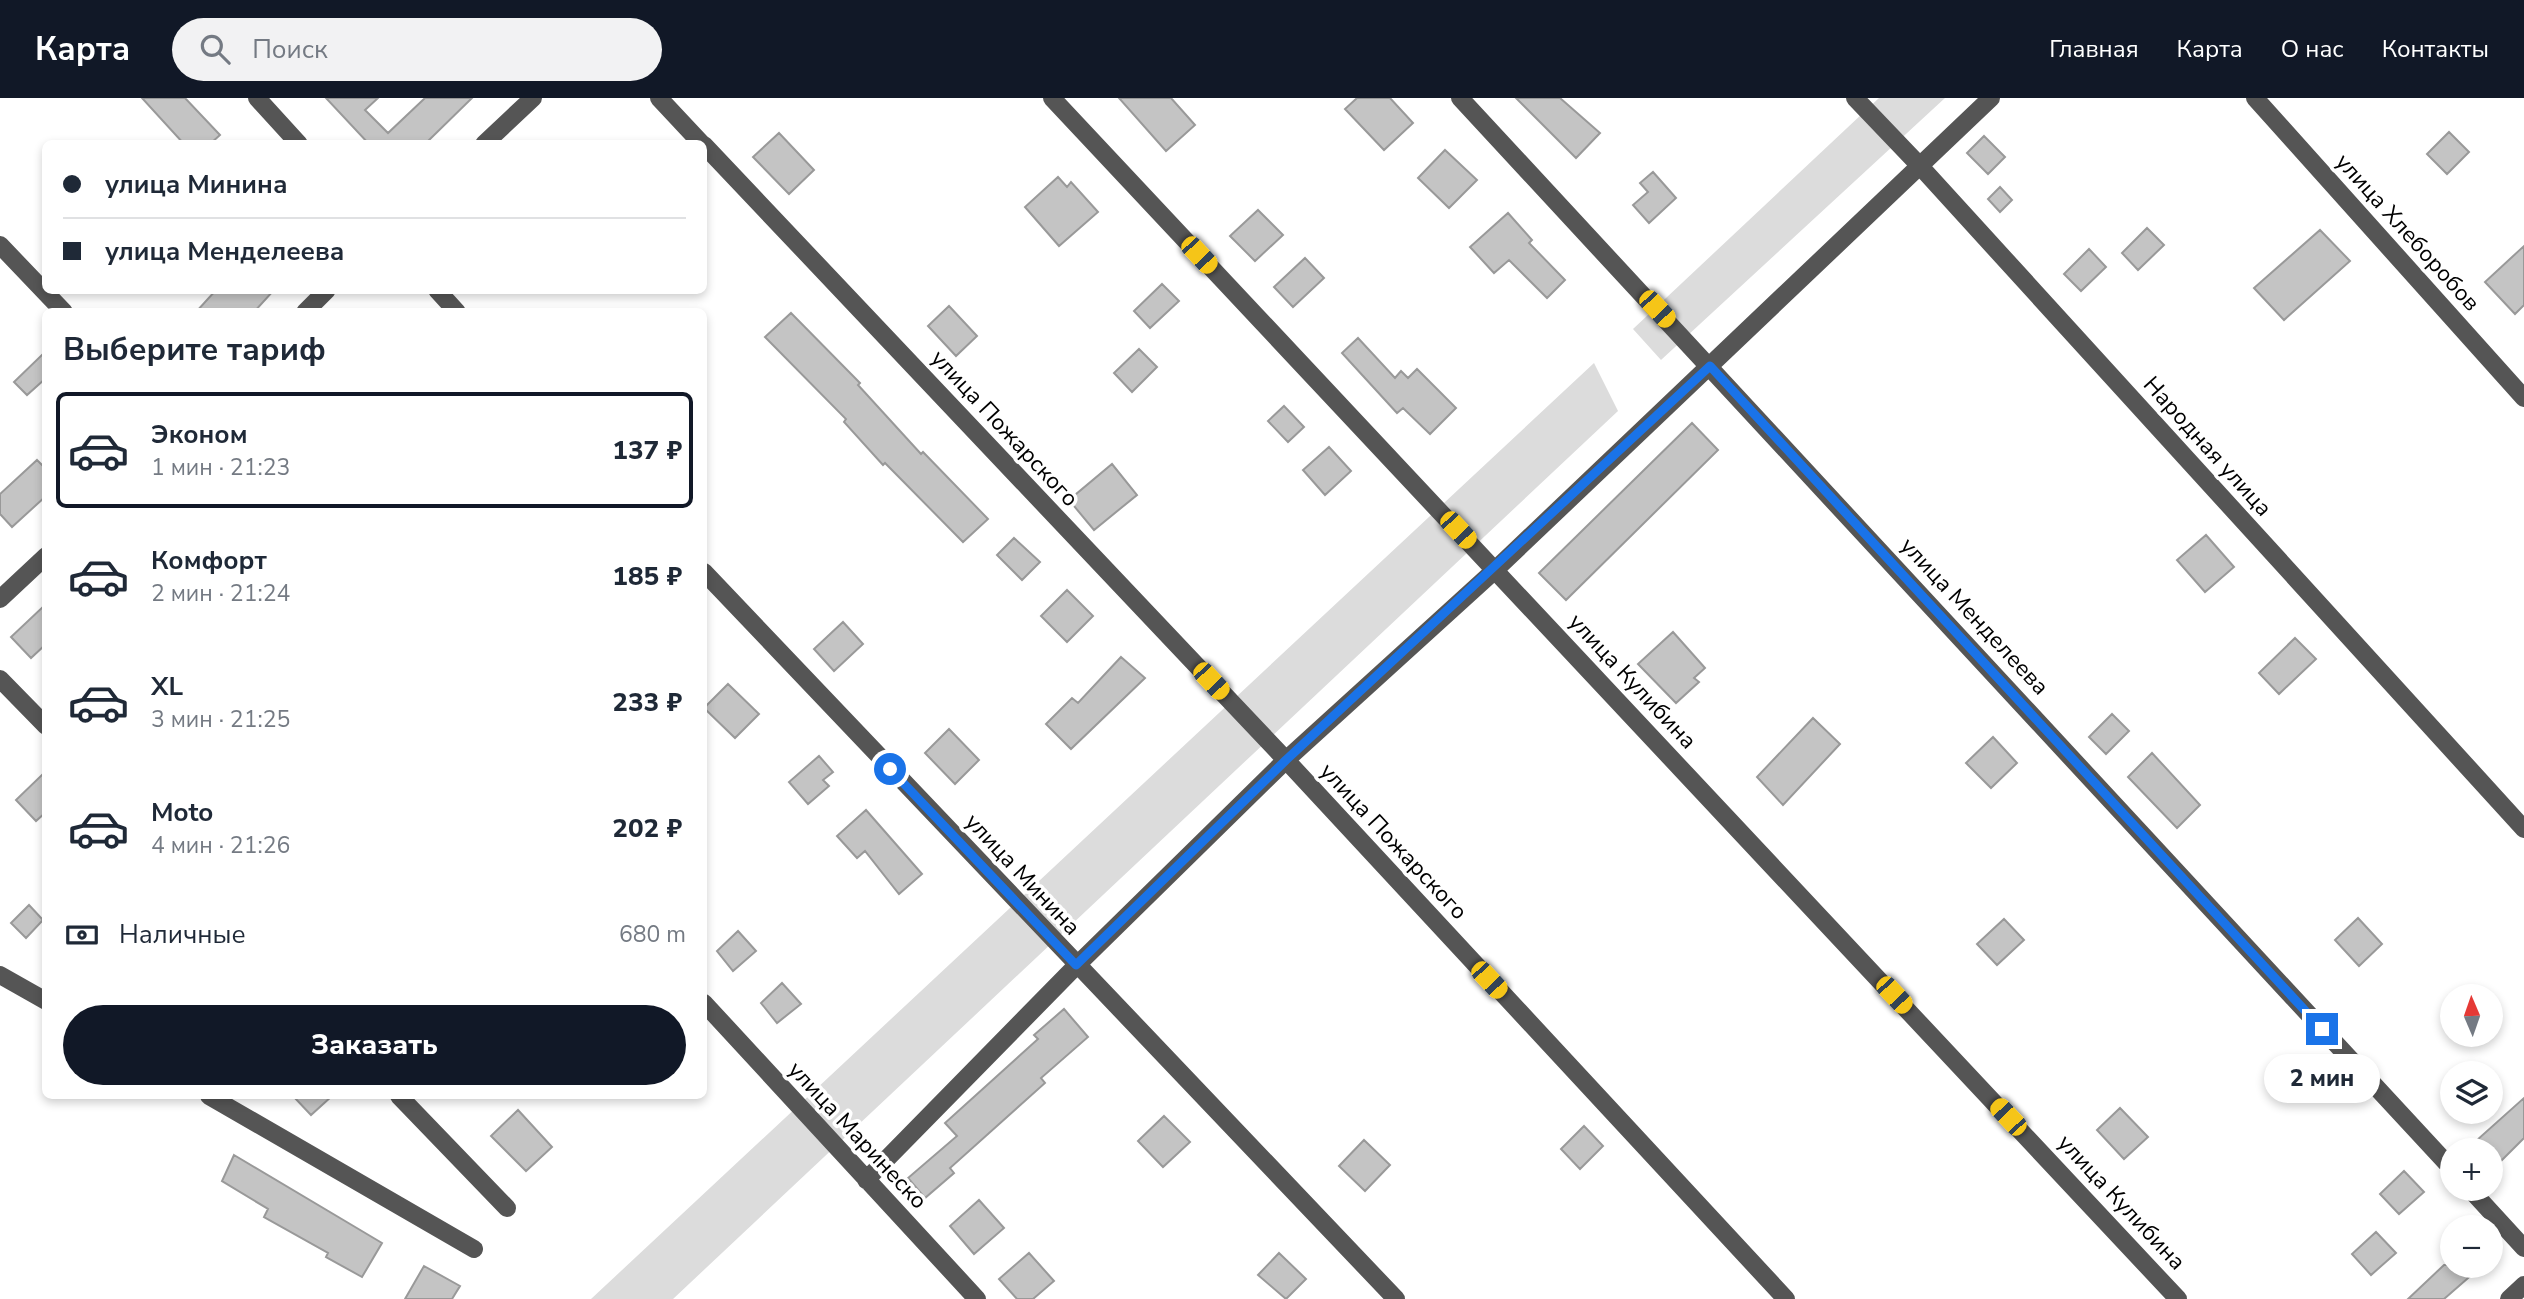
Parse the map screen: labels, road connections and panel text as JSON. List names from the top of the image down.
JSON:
{
  "streets": {
    "street": [
      "улица Хлеборобов",
      "улица Пожарского",
      "Народная улица",
      "улица Менделеева",
      "улица Кулибина",
      "улица Минина",
      "улица Маринеско"
    ]
  },
  "north": "top",
  "page": {
    "header": "Карта",
    "search": "Поиск",
    "nav": [
      "Главная",
      "Карта",
      "О нас",
      "Контакты"
    ],
    "banner": ["улица Минина", "улица Менделеева"],
    "heading": "Выберите тариф",
    "list": [
      {
        "name": "Эконом",
        "note": "1 мин · 21:23",
        "value": "137 ₽"
      },
      {
        "name": "Комфорт",
        "note": "2 мин · 21:24",
        "value": "185 ₽"
      },
      {
        "name": "XL",
        "note": "3 мин · 21:25",
        "value": "233 ₽"
      },
      {
        "name": "Moto",
        "note": "4 мин · 21:26",
        "value": "202 ₽"
      }
    ],
    "pay": ["Наличные", "680 m"],
    "map_buttons": ["+", "−"],
    "buttons": "Заказать",
    "bubble": "2 мин"
  }
}
